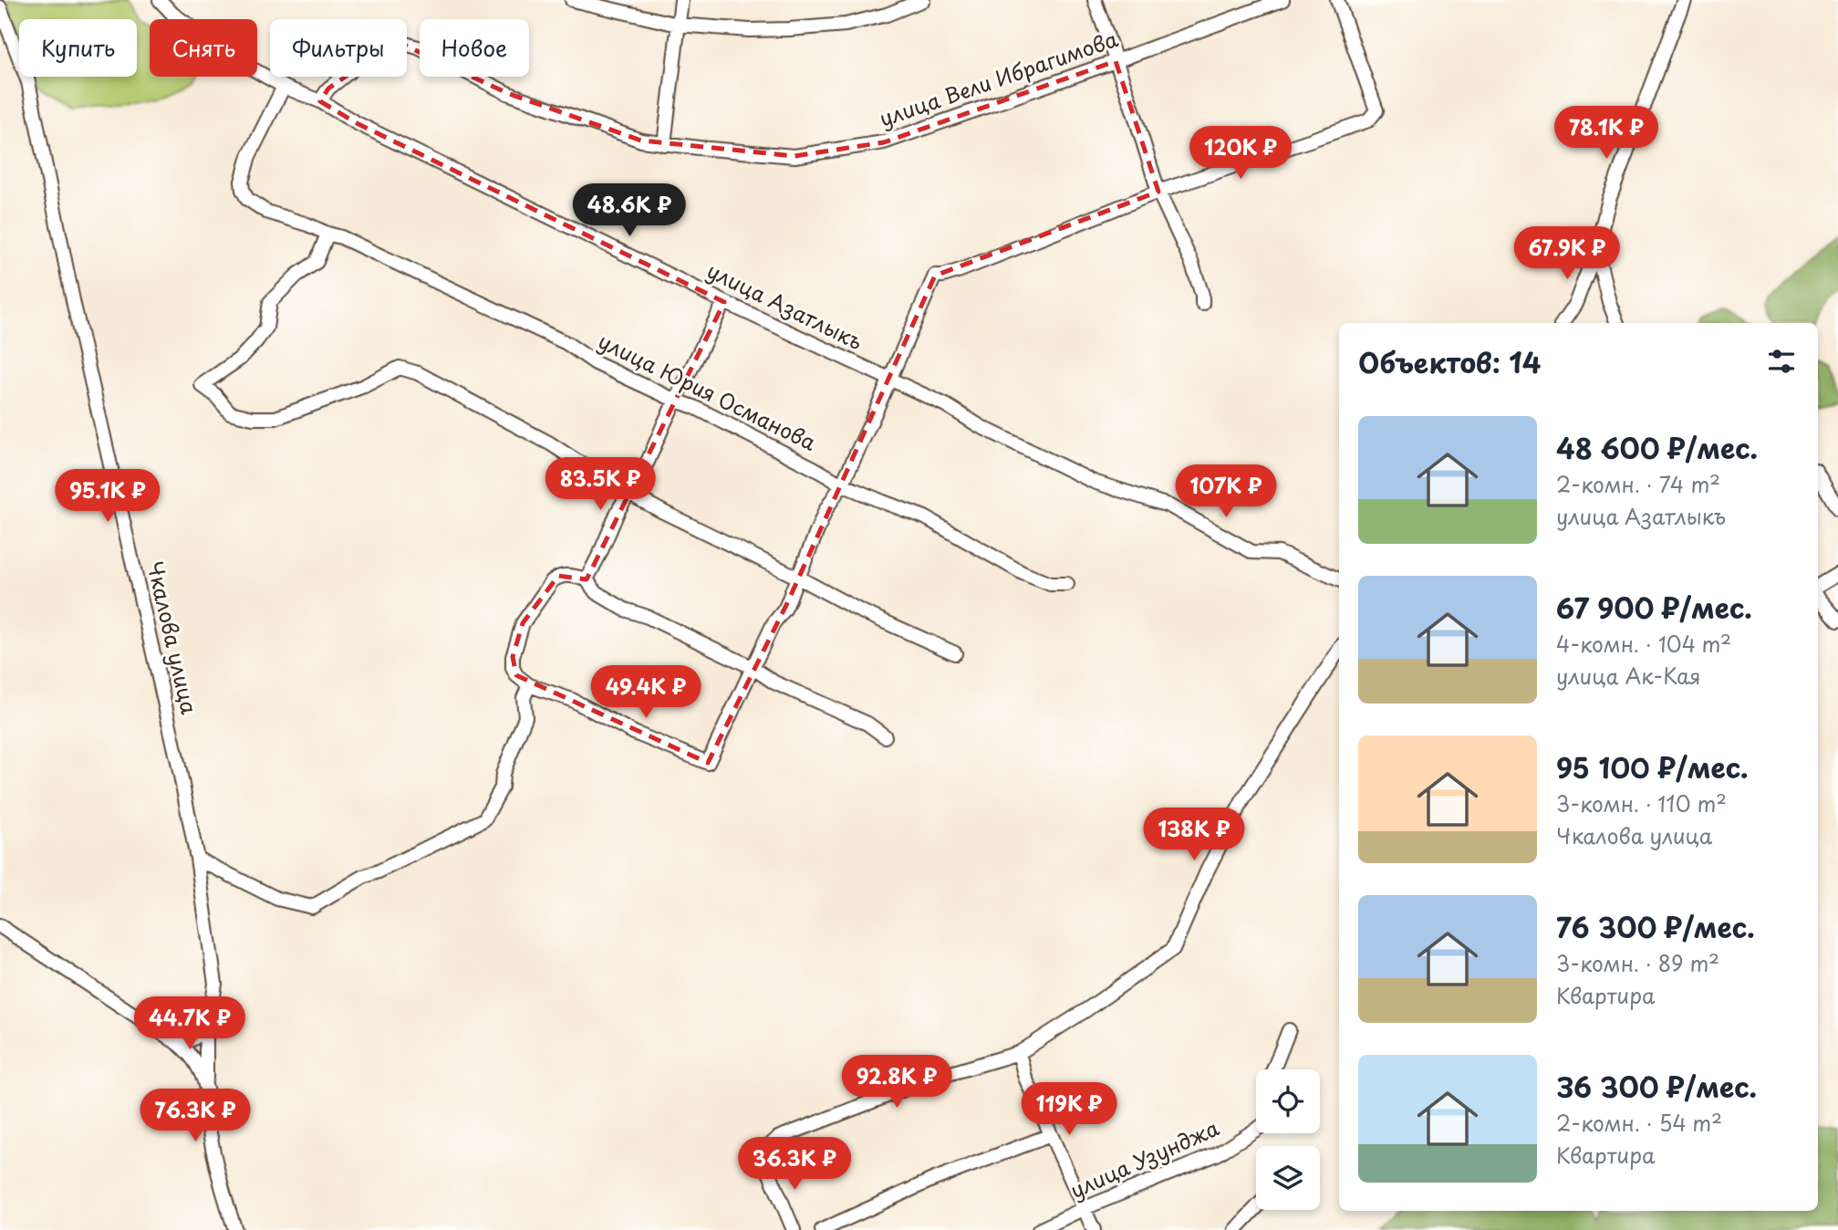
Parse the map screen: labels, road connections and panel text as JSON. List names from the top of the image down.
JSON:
{
  "streets": {
    "street": [
      "улица Вели Ибрагимова",
      "улица Азатлыкъ",
      "улица Юрия Османова",
      "Чкалова улица",
      "улица Узунджа"
    ]
  },
  "crossings": [
    ["улица Вели Ибрагимова", "улица Азатлыкъ"],
    ["улица Азатлыкъ", "улица Юрия Османова"]
  ],
  "page": {
    "chip": [
      "Купить",
      "Снять",
      "Фильтры",
      "Новое"
    ],
    "price": [
      "78.1K ₽",
      "120K ₽",
      "48.6K ₽",
      "67.9K ₽",
      "83.5K ₽",
      "107K ₽",
      "95.1K ₽",
      "49.4K ₽",
      "138K ₽",
      "44.7K ₽",
      "92.8K ₽",
      "119K ₽",
      "76.3K ₽",
      "36.3K ₽"
    ],
    "heading": "Объектов: 14",
    "list": [
      {
        "name": "48 600 ₽/мес.",
        "note": "2-комн. · 74 m² · улица Азатлыкъ"
      },
      {
        "name": "67 900 ₽/мес.",
        "note": "4-комн. · 104 m² · улица Ак-Кая"
      },
      {
        "name": "95 100 ₽/мес.",
        "note": "3-комн. · 110 m² · Чкалова улица"
      },
      {
        "name": "76 300 ₽/мес.",
        "note": "3-комн. · 89 m² · Квартира"
      },
      {
        "name": "36 300 ₽/мес.",
        "note": "2-комн. · 54 m² · Квартира"
      }
    ]
  }
}
